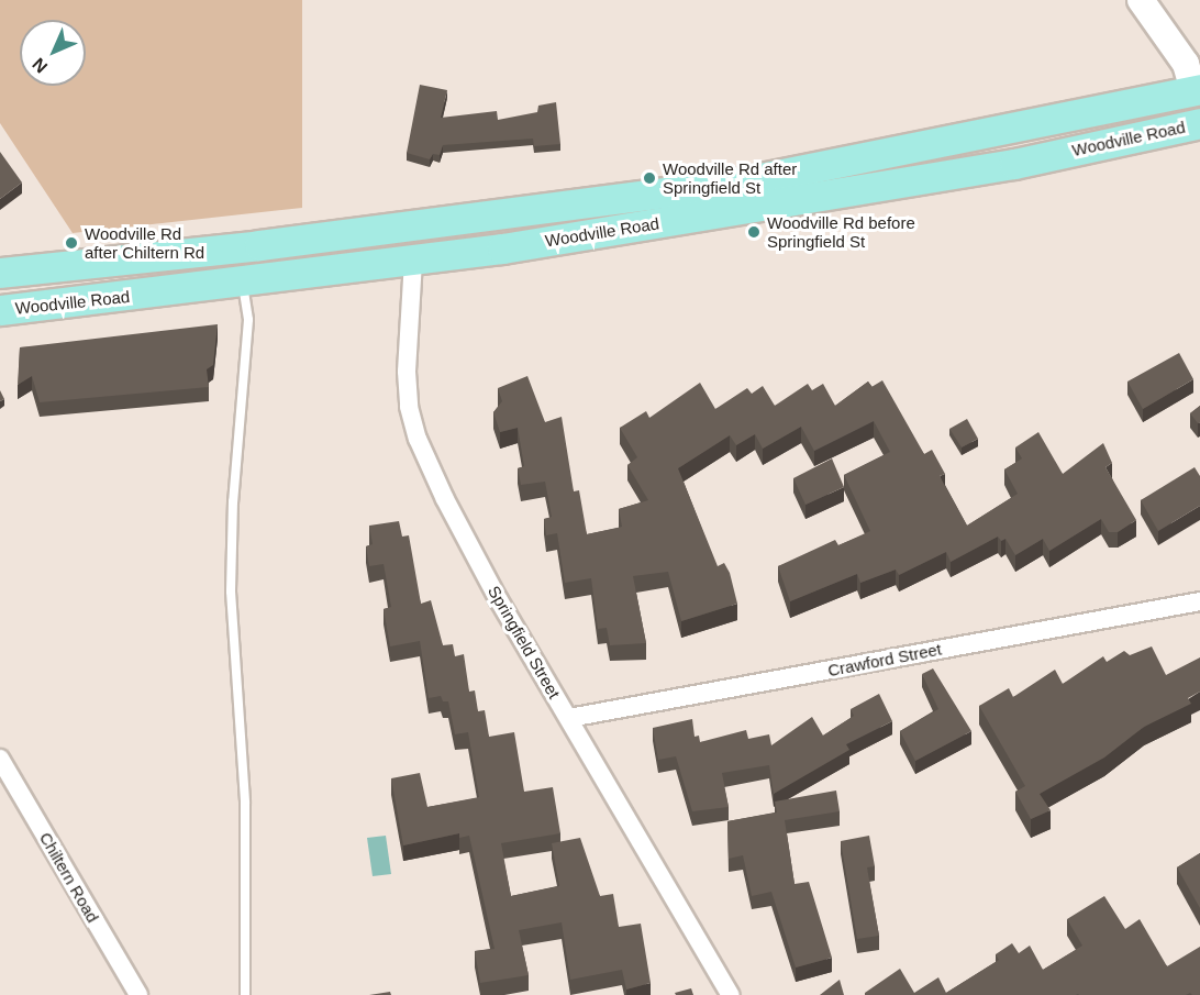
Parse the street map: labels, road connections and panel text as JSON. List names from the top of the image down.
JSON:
{
  "streets": {
    "main road": ["Woodville Road"],
    "street": ["Springfield Street", "Crawford Street", "Chiltern Road"]
  },
  "crossings": [
    ["Woodville Road", "Springfield Street"],
    ["Springfield Street", "Crawford Street"]
  ],
  "places": ["Woodville Rd after Springfield St", "Woodville Rd before Springfield St", "Woodville Rd after Chiltern Rd"],
  "north": "bottom left"
}
